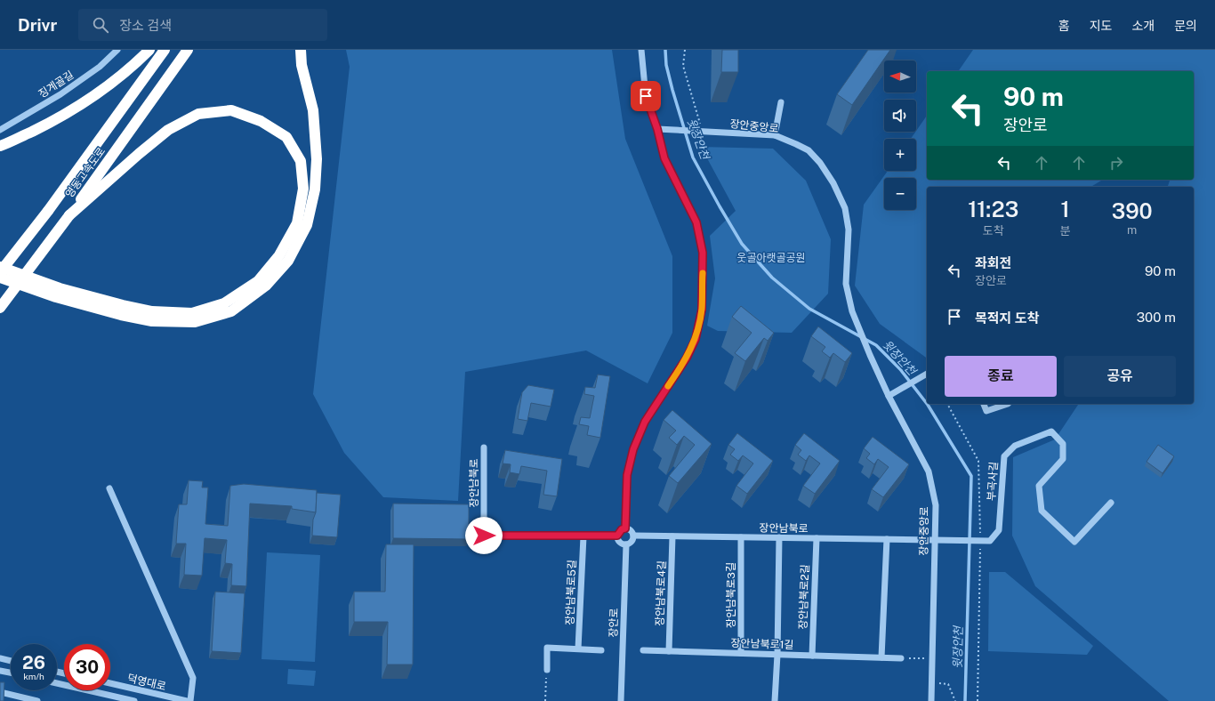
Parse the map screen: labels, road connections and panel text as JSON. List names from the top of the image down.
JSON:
{
  "streets": {
    "highway": ["영동고속도로"],
    "street": [
      "징계골길",
      "장안중앙로",
      "부곡사길",
      "장안남북로",
      "장안남북로5길",
      "장안남북로4길",
      "장안남북로3길",
      "장안남북로2길",
      "장안로",
      "장안남북로1길",
      "덕영대로"
    ]
  },
  "crossings": [
    ["장안중앙로", "부곡사길"],
    ["장안중앙로", "장안남북로"],
    ["부곡사길", "장안남북로"],
    ["장안남북로", "장안남북로5길"],
    ["장안남북로", "장안남북로4길"],
    ["장안남북로", "장안남북로3길"],
    ["장안남북로", "장안남북로2길"],
    ["장안남북로", "장안로"],
    ["장안남북로4길", "장안남북로1길"],
    ["장안남북로3길", "장안남북로1길"],
    ["장안남북로2길", "장안남북로1길"]
  ],
  "water": ["윗장안천"],
  "parks": ["웃골아랫골공원"],
  "north": "left",
  "page": {
    "header": "Drivr",
    "search": "장소 검색",
    "nav": [
      "홈",
      "지도",
      "소개",
      "문의"
    ],
    "map_buttons": ["+", "−"],
    "turn": ["90 m", "장안로"],
    "eta": [
      "11:23",
      "도착",
      "1",
      "분",
      "390",
      "m"
    ],
    "list": [
      {
        "name": "좌회전",
        "note": "장안로",
        "value": "90 m"
      },
      {
        "name": "목적지 도착",
        "value": "300 m"
      }
    ],
    "buttons": ["종료", "공유"],
    "speed": "26 km/h",
    "limit": "30"
  }
}
